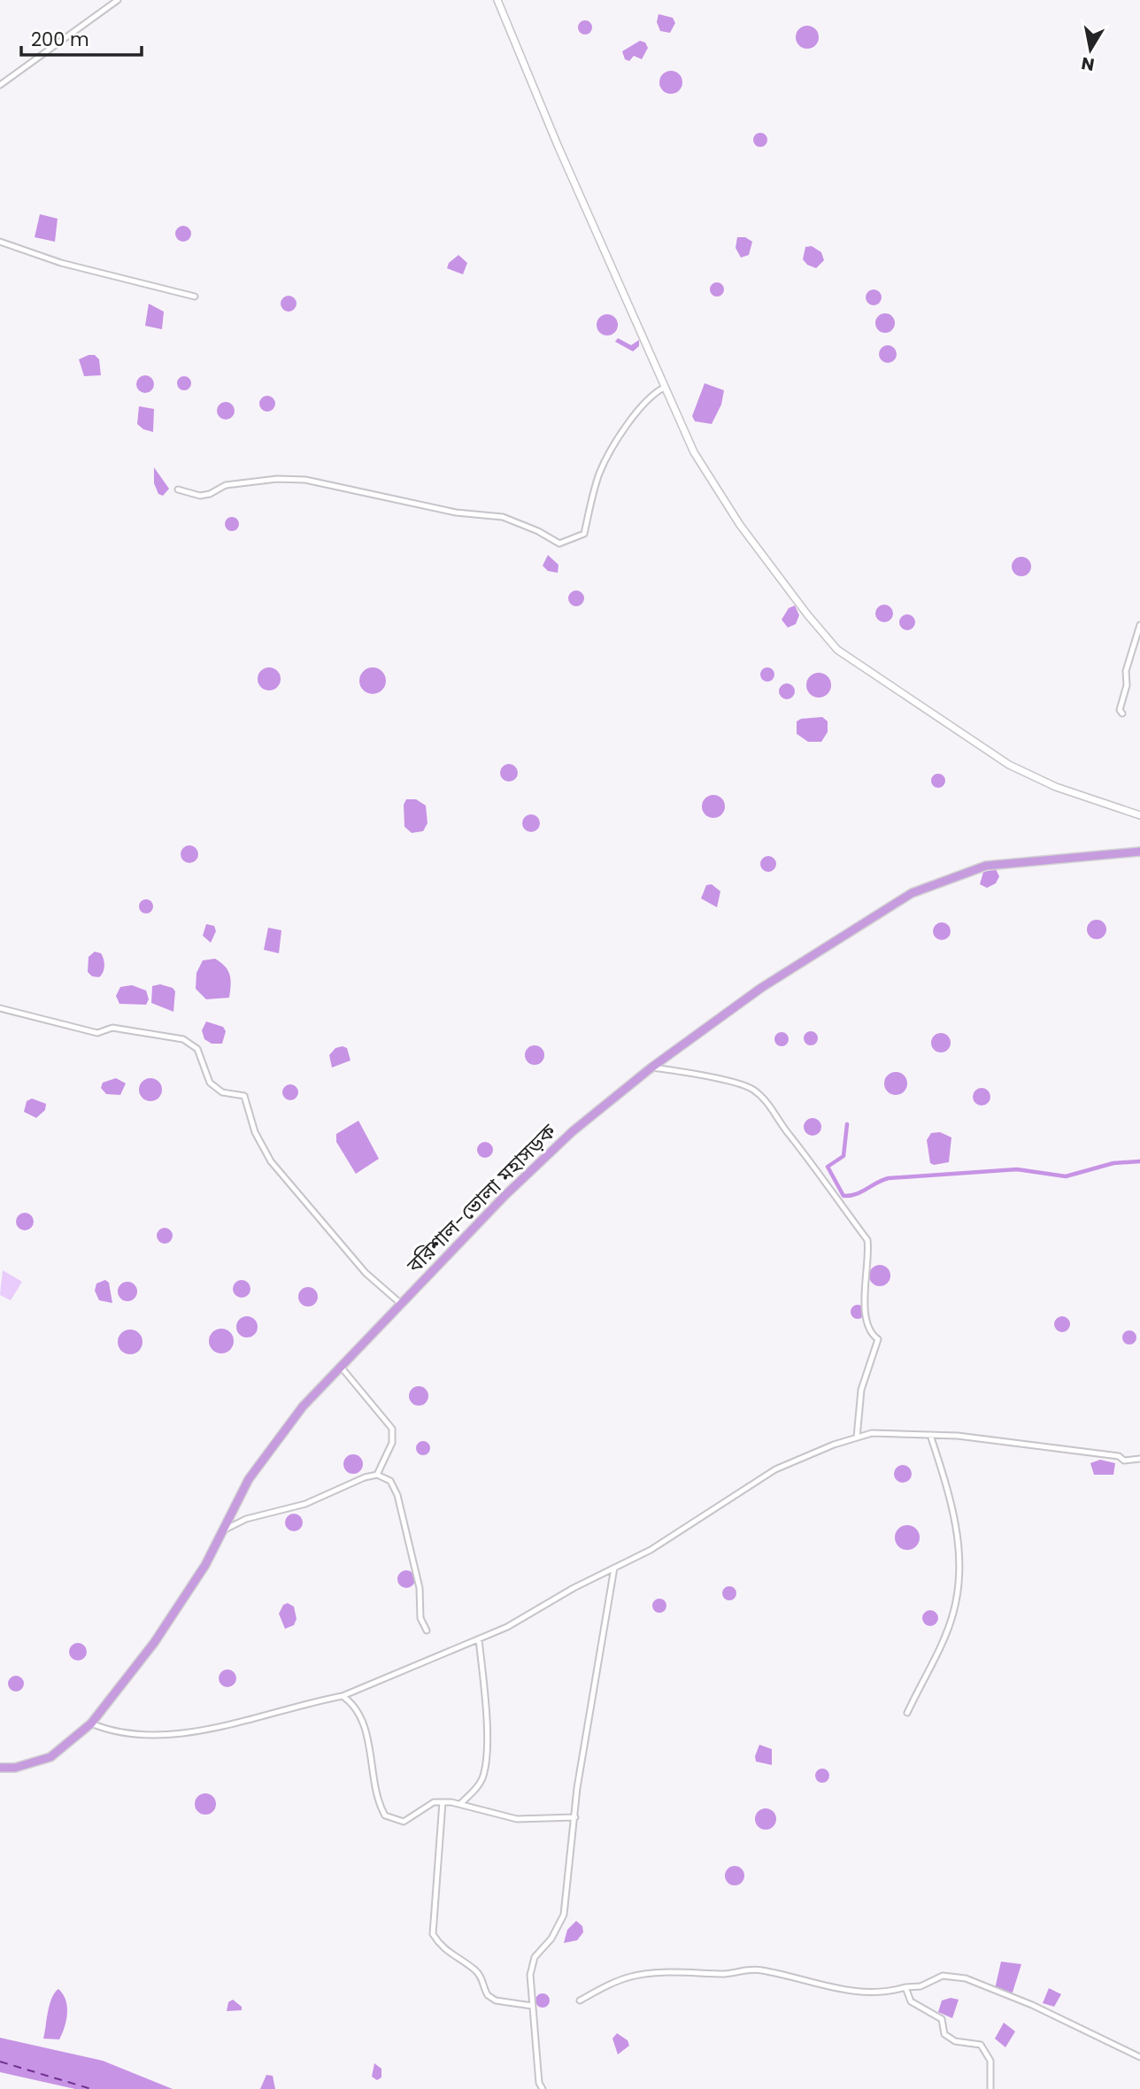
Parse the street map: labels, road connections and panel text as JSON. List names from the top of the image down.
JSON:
{
  "streets": {
    "highway": ["বরিশাল-ভোলা মহাসড়ক"]
  },
  "scale_bar": "200 m",
  "north": "bottom"
}
